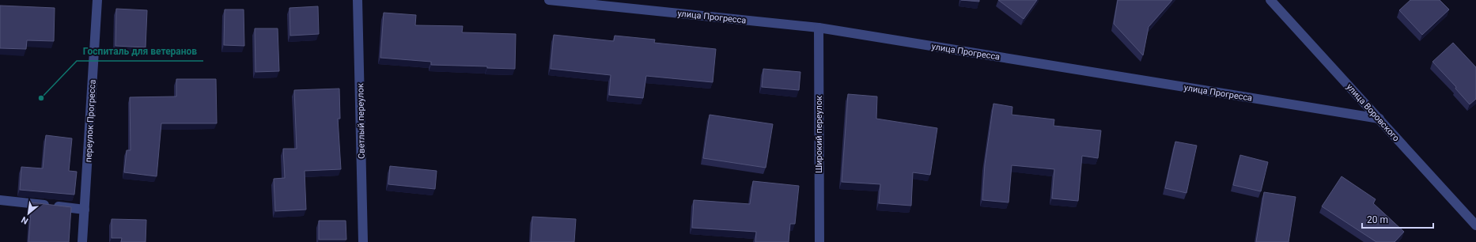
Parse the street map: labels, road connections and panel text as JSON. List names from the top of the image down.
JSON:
{
  "streets": {
    "street": [
      "улица Прогресса",
      "улица Воровского",
      "переулок Прогресса",
      "Светлый переулок",
      "Широкий переулок"
    ]
  },
  "crossings": [
    ["улица Прогресса", "улица Воровского"],
    ["улица Прогресса", "Широкий переулок"]
  ],
  "places": ["Госпиталь для ветеранов"],
  "scale_bar": "20 m",
  "north": "bottom left"
}
